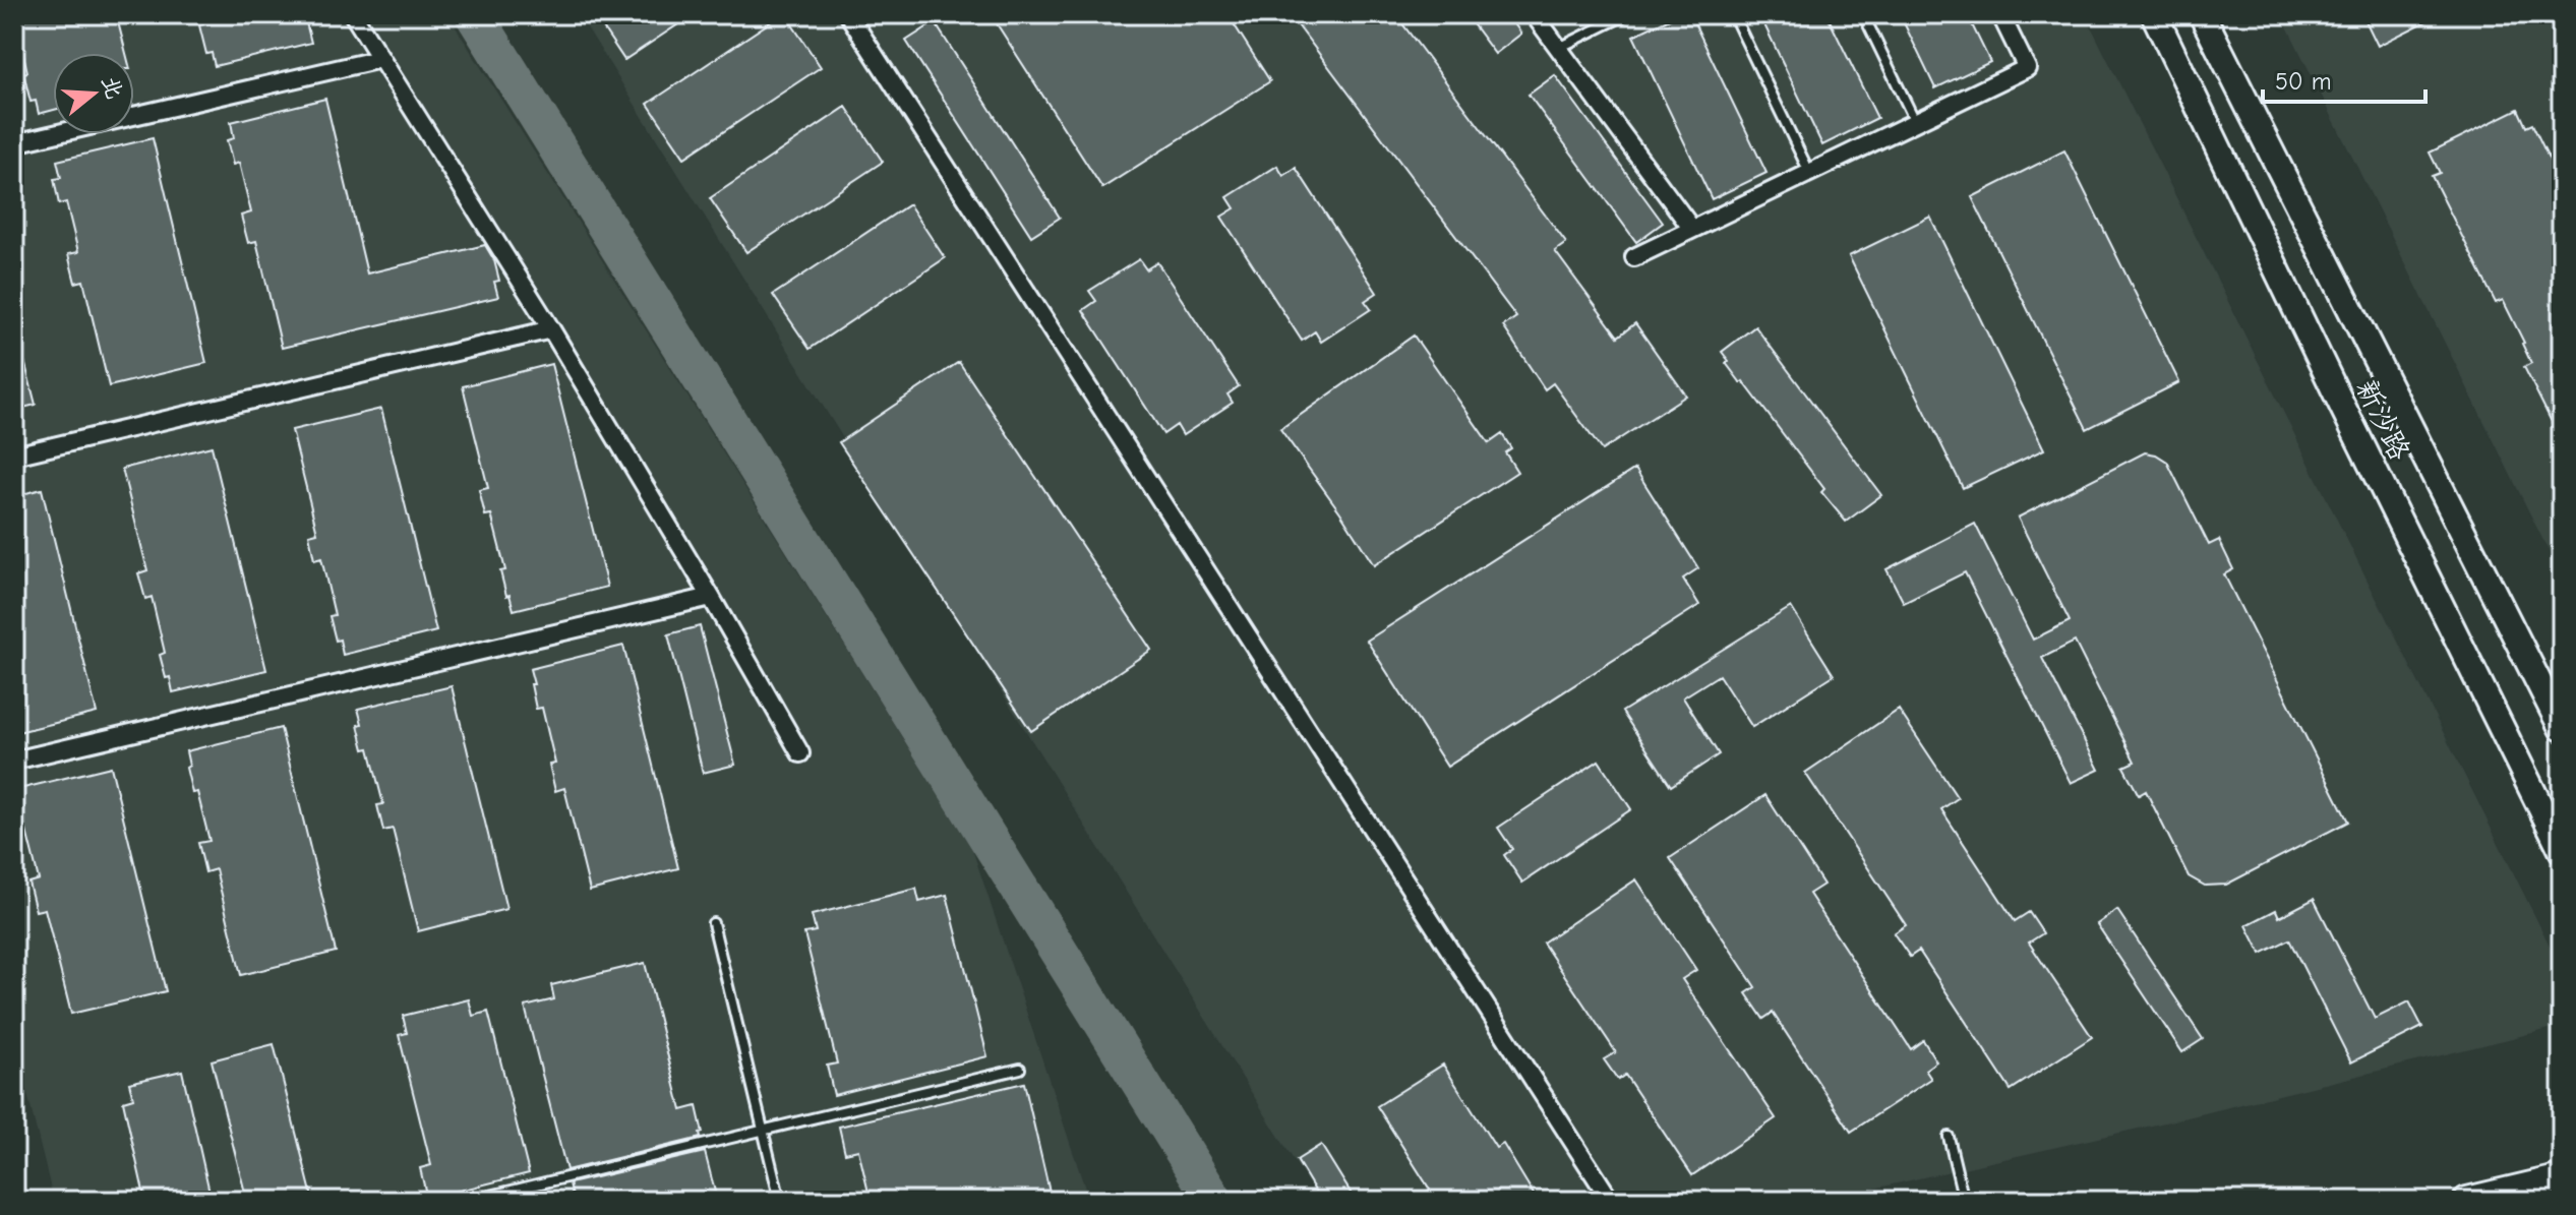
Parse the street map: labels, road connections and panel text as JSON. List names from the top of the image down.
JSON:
{
  "streets": {
    "main road": ["新沙路"]
  },
  "scale_bar": "50 m",
  "north": "right"
}
